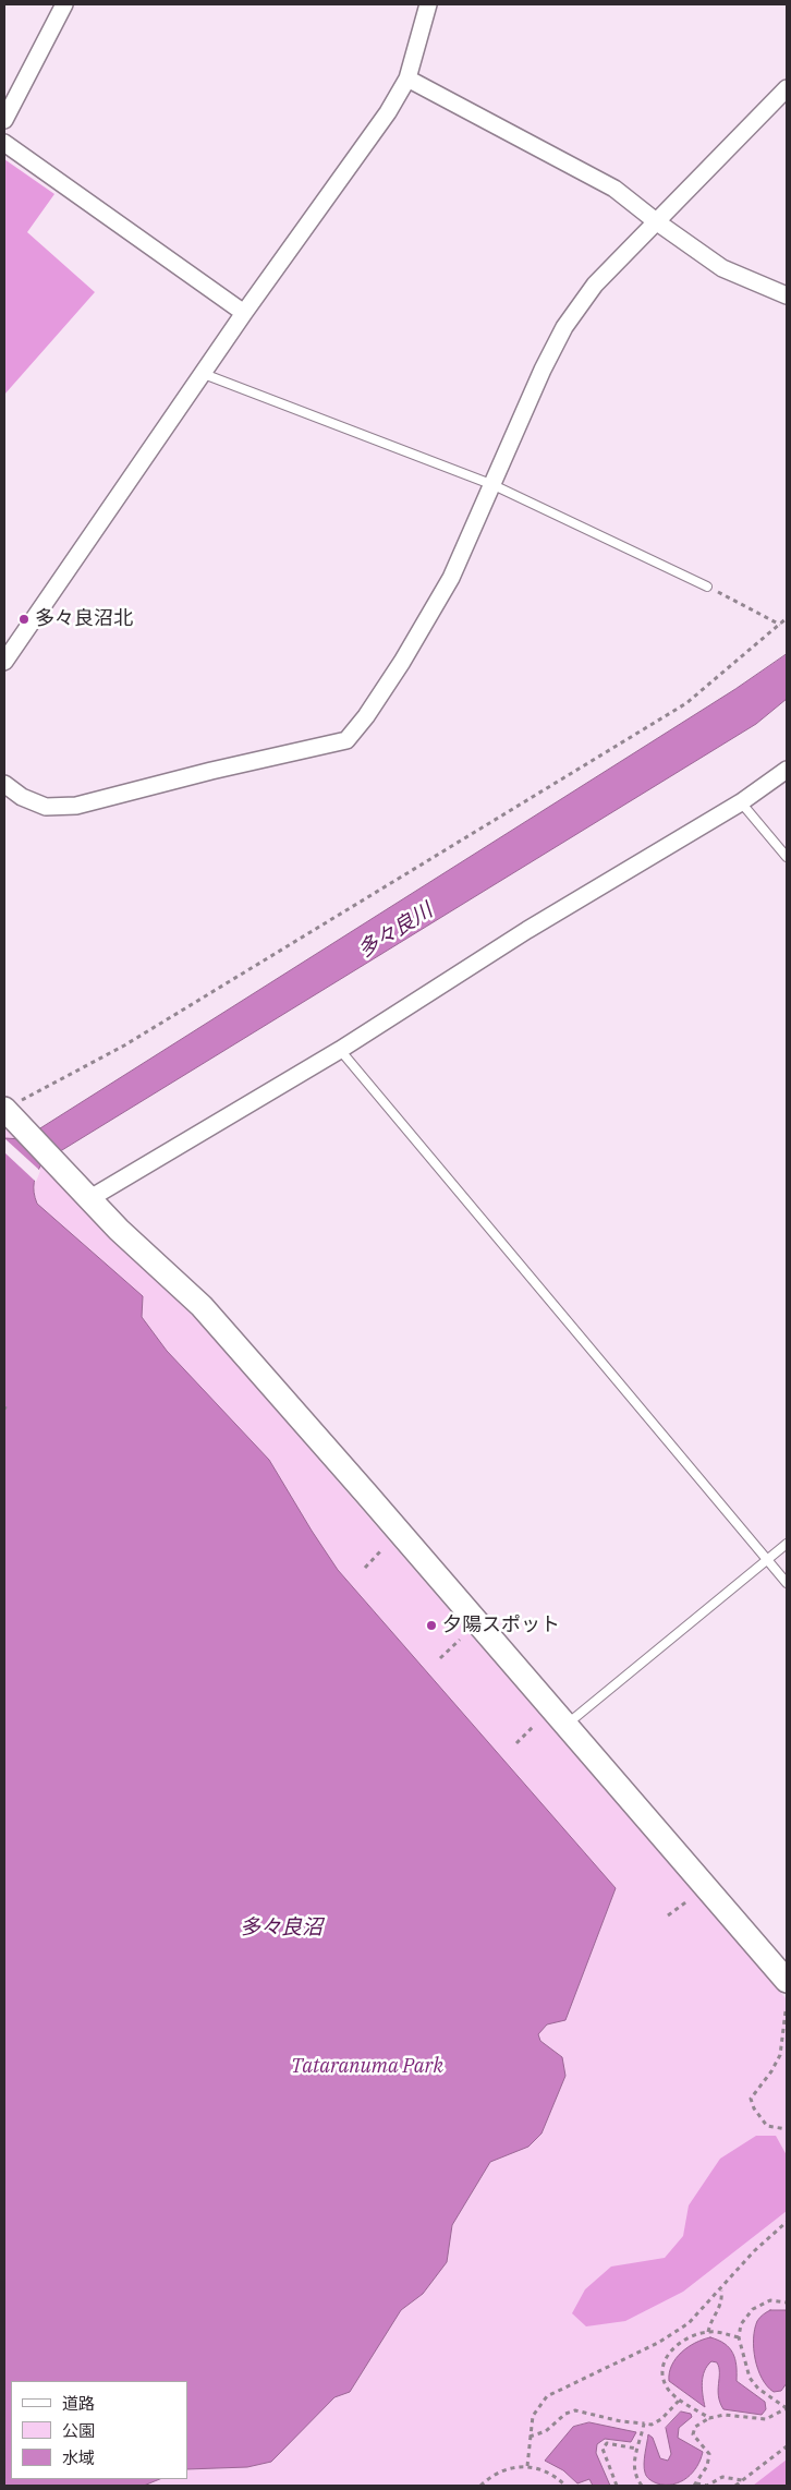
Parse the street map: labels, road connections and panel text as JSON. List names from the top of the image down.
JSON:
{
  "water": ["多々良川", "多々良沼"],
  "parks": ["Tataranuma Park"],
  "places": ["多々良沼北", "夕陽スポット"],
  "legend": ["道路", "公園", "水域"]
}
